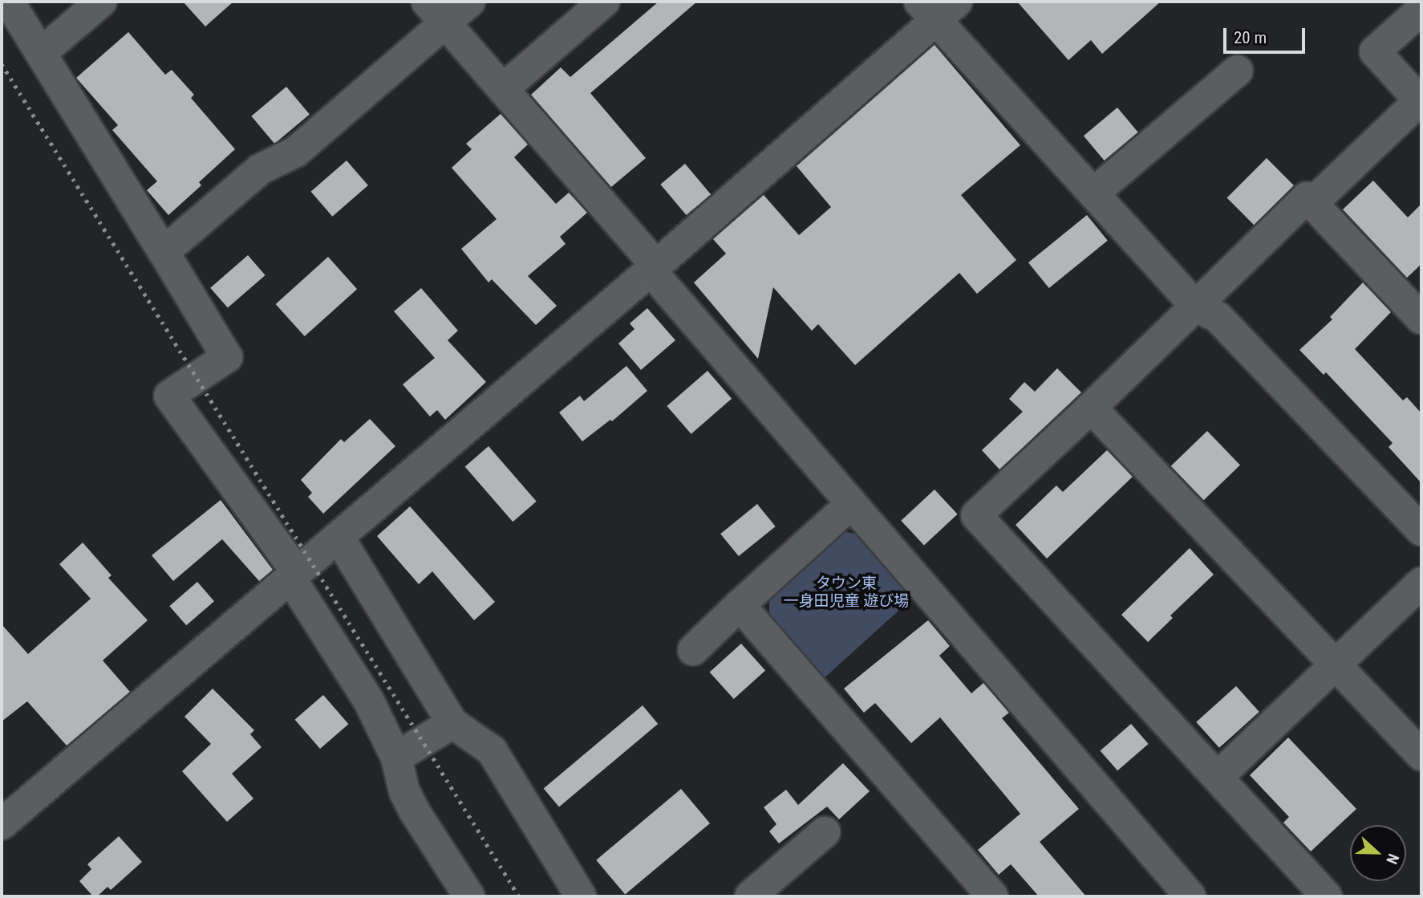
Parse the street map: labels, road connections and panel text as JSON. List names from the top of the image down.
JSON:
{
  "parks": ["タウン東 一身田児童 遊び場"],
  "scale_bar": "20 m",
  "north": "right"
}
